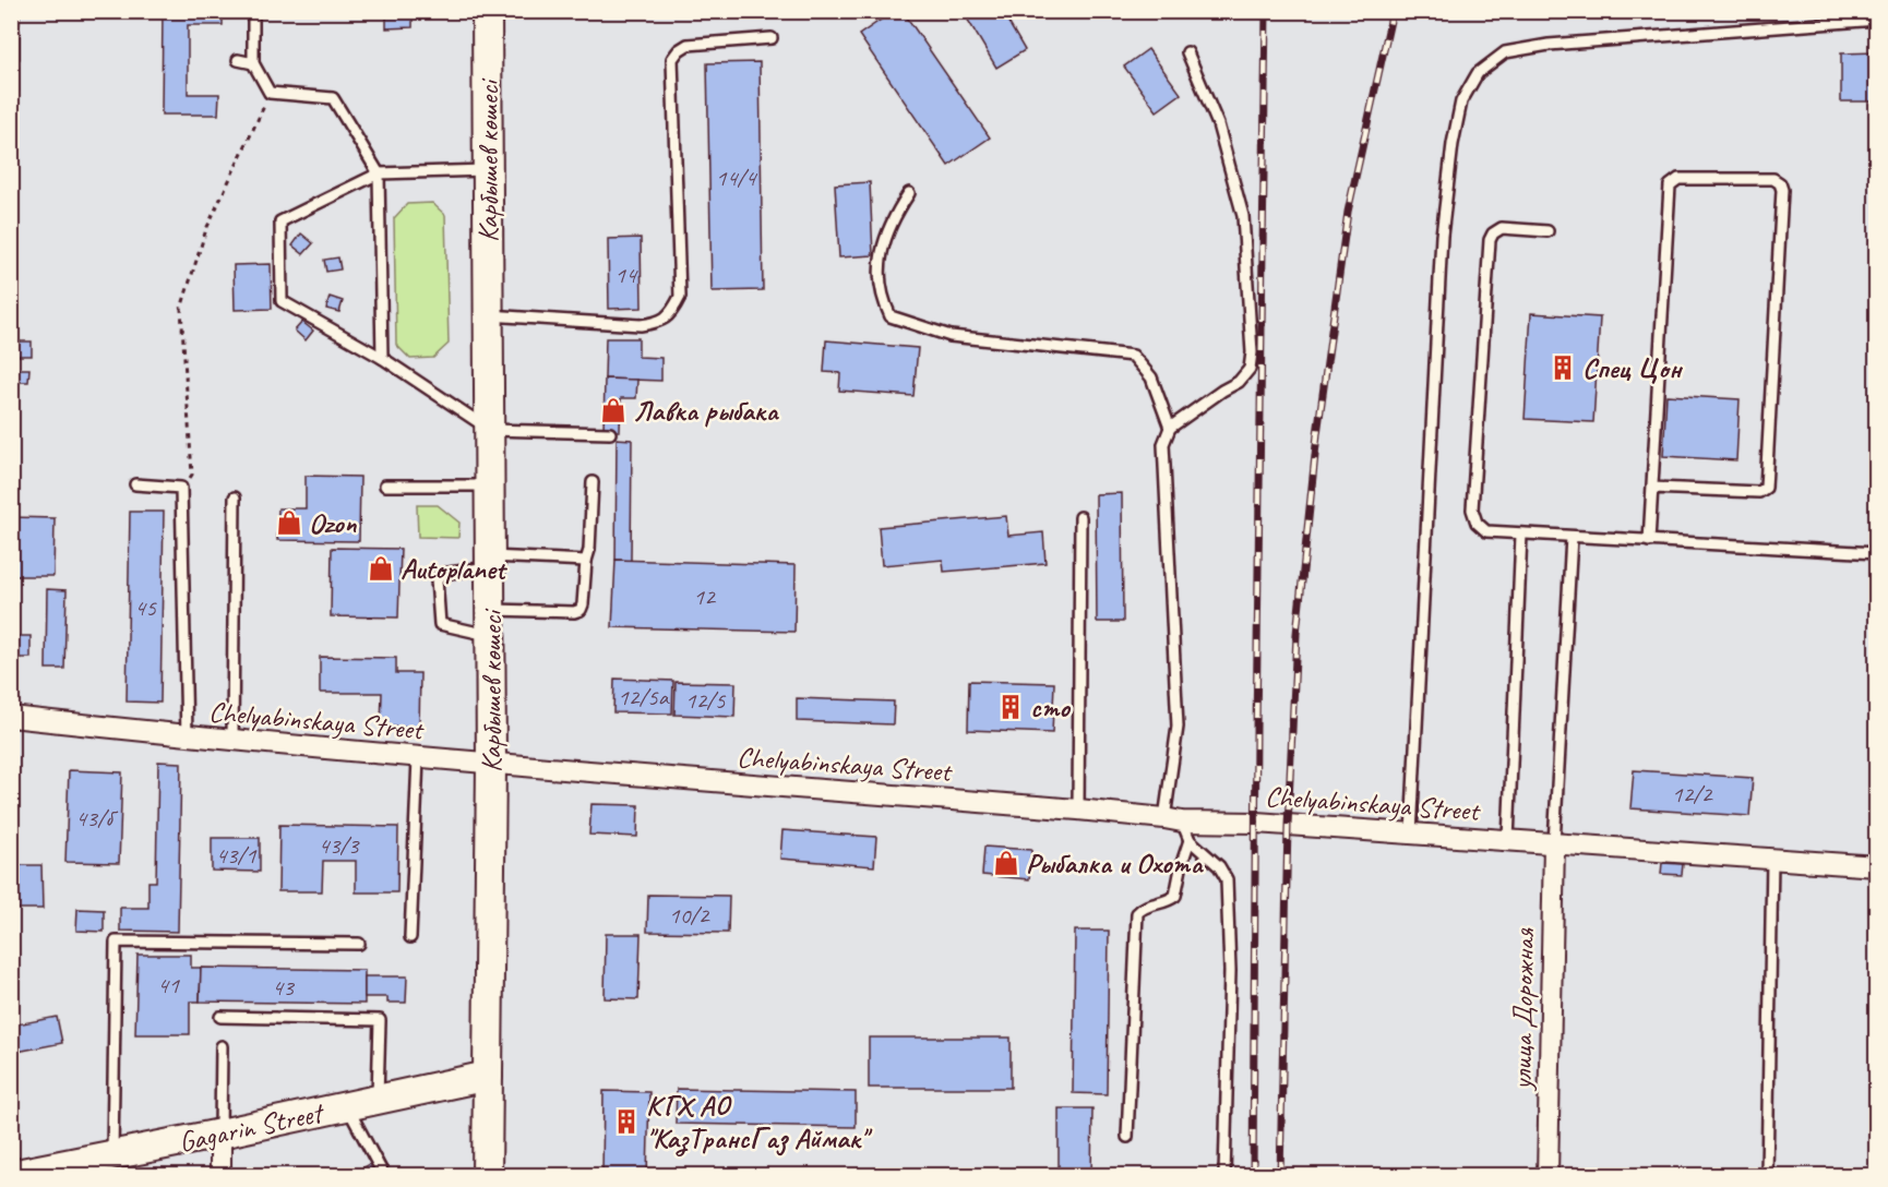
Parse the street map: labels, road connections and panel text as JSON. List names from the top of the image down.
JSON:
{
  "streets": {
    "main road": ["Карбышев көшесі", "Gagarin Street"],
    "street": ["Chelyabinskaya Street", "улица Дорожная"]
  },
  "crossings": [
    ["Карбышев көшесі", "Chelyabinskaya Street"],
    ["Карбышев көшесі", "Gagarin Street"],
    ["Chelyabinskaya Street", "улица Дорожная"]
  ],
  "places": {
    "building": ["Спец Цон", "сто", "КГХ АО \"КазТрансГаз Аймак\""],
    "shop": [
      "Лавка рыбака",
      "Ozon",
      "Autoplanet",
      "Рыбалка и Охота"
    ]
  },
  "house_numbers": [
    "14/4",
    "14",
    "12",
    "45",
    "12/5а",
    "12/5",
    "12/2",
    "43/б",
    "43/3",
    "43/1",
    "10/2",
    "41",
    "43"
  ]
}
